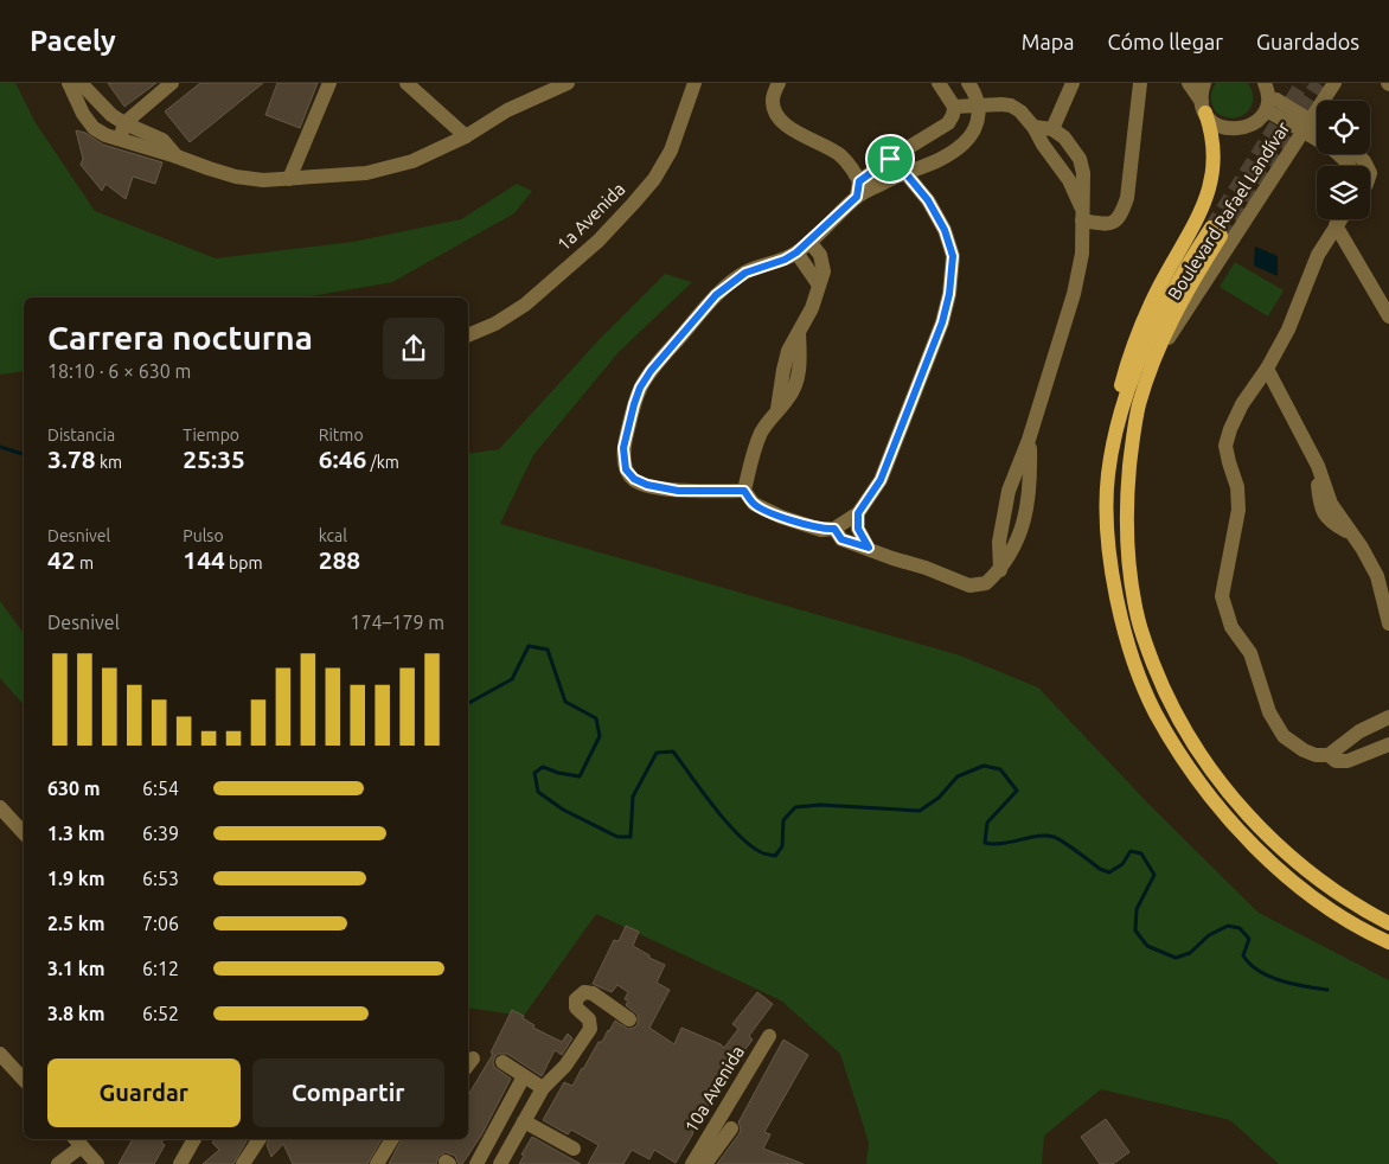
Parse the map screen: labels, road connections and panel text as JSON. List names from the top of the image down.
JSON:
{
  "streets": {
    "main road": ["Boulevard Rafael Landívar"],
    "street": ["1a Avenida", "10a Avenida"]
  },
  "page": {
    "header": "Pacely",
    "nav": ["Mapa", "Cómo llegar", "Guardados"],
    "heading": ["Carrera nocturna", "18:10 · 6 × 630 m"],
    "stats": [
      ["Distancia", "3.78 km"],
      ["Tiempo", "25:35"],
      ["Ritmo", "6:46 /km"],
      ["Desnivel", "42 m"],
      ["Pulso", "144 bpm"],
      ["kcal", "288"]
    ],
    "chart": ["Desnivel", "174–179 m"],
    "list": [
      {
        "name": "630 m",
        "note": "6:54"
      },
      {
        "name": "1.3 km",
        "note": "6:39"
      },
      {
        "name": "1.9 km",
        "note": "6:53"
      },
      {
        "name": "2.5 km",
        "note": "7:06"
      },
      {
        "name": "3.1 km",
        "note": "6:12"
      },
      {
        "name": "3.8 km",
        "note": "6:52"
      }
    ],
    "buttons": ["Guardar", "Compartir"]
  }
}
